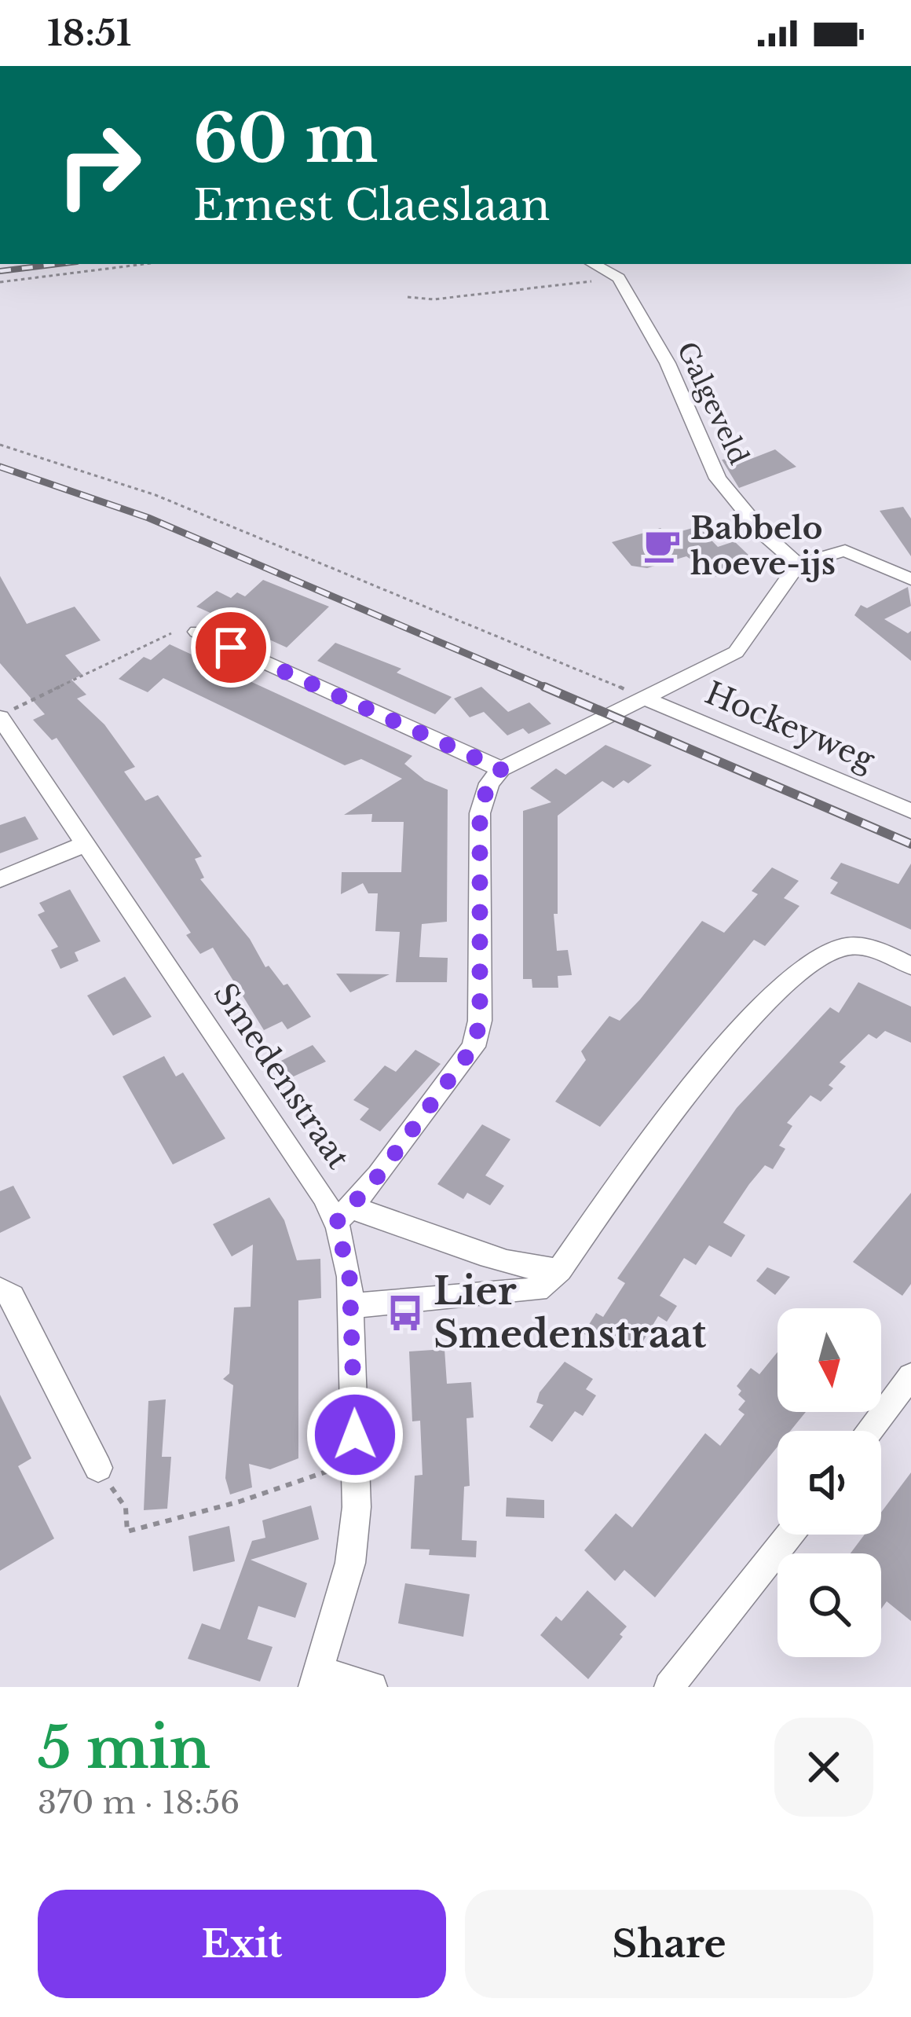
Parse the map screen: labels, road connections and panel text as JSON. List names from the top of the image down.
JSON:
{
  "streets": {
    "street": ["Galgeveld", "Hockeyweg", "Smedenstraat"]
  },
  "places": {
    "cafe": ["Babbelo hoeve-ijs"],
    "bus stop": ["Lier Smedenstraat"]
  },
  "north": "bottom",
  "page": {
    "status": "18:51",
    "turn": ["60 m", "Ernest Claeslaan"],
    "heading": ["5 min", "370 m · 18:56"],
    "buttons": ["Exit", "Share"]
  }
}
